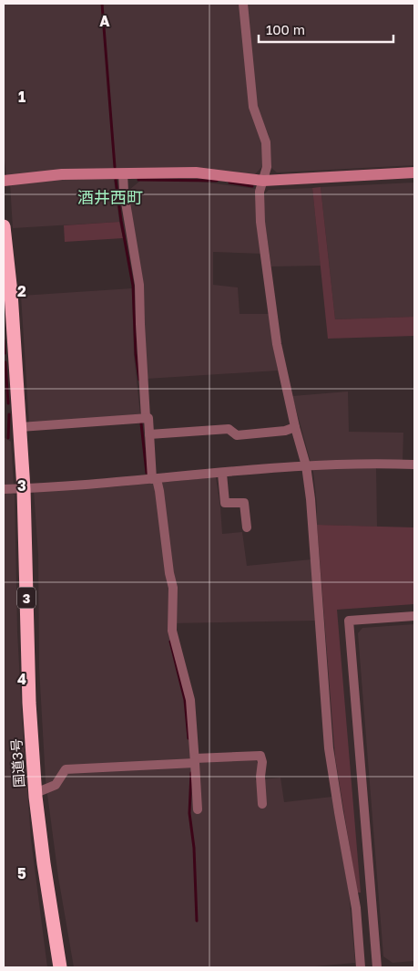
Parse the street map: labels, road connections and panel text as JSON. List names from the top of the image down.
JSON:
{
  "streets": {
    "highway": ["3", "国道3号"]
  },
  "districts": ["酒井西町"],
  "scale_bar": "100 m",
  "grid": {
    "columns": ["A"],
    "rows": [
      "1",
      "2",
      "3",
      "4",
      "5"
    ]
  }
}
